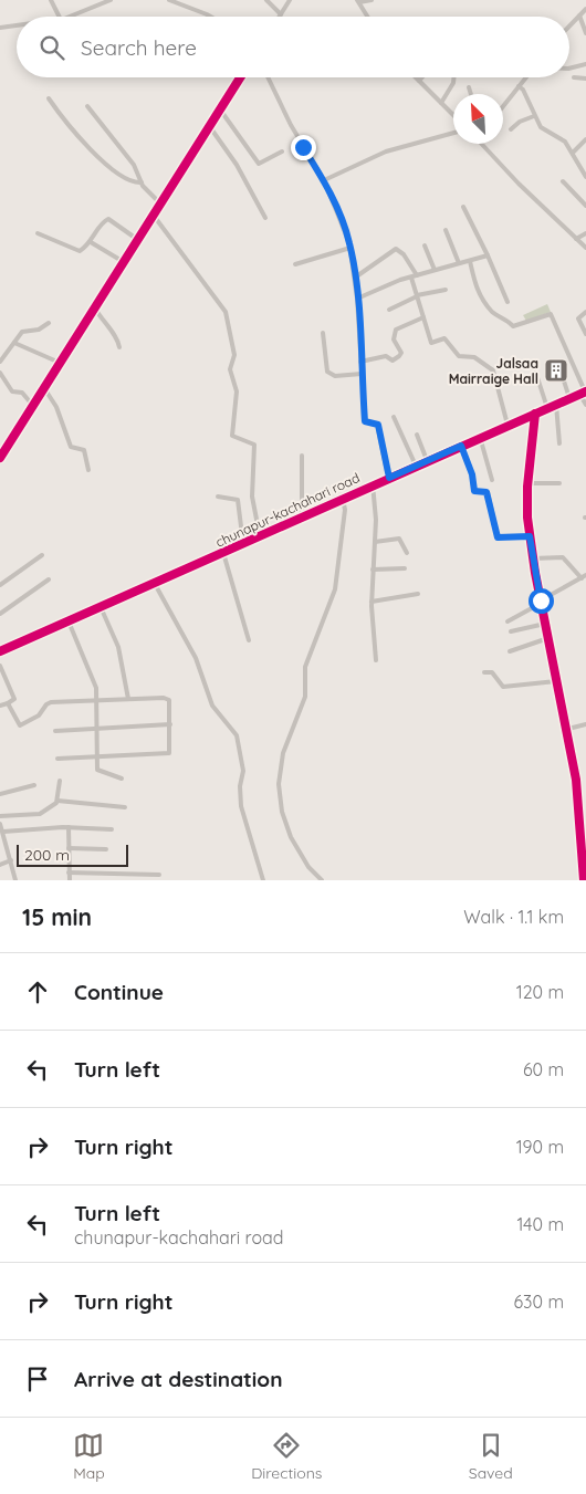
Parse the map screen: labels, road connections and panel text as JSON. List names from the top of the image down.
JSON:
{
  "streets": {
    "street": ["chunapur-kachahari road"]
  },
  "places": {
    "building": ["Jalsaa Mairraige Hall"]
  },
  "scale_bar": "200 m",
  "north": "top left",
  "page": {
    "search": "Search here",
    "scale": "200 m",
    "heading": ["15 min", "Walk · 1.1 km"],
    "list": [
      ["Continue", "120 m"],
      ["Turn left", "60 m"],
      ["Turn right", "190 m"],
      ["Turn left", "chunapur-kachahari road", "140 m"],
      ["Turn right", "630 m"],
      "Arrive at destination"
    ],
    "nav": ["Map", "Directions", "Saved"]
  }
}
